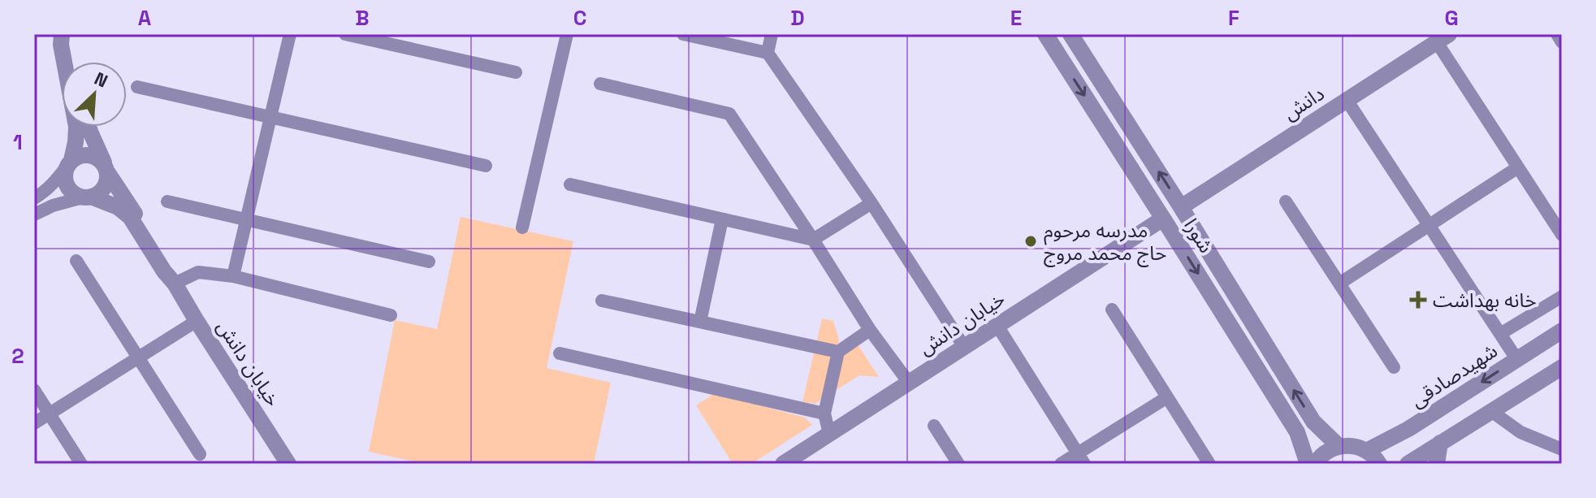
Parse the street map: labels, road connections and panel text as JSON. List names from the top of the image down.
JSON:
{
  "streets": {
    "street": [
      "دانش",
      "شورا",
      "خیابان دانش",
      "شهیدصادقی"
    ]
  },
  "crossings": [
    ["دانش", "شورا"],
    ["شورا", "خیابان دانش"]
  ],
  "places": {
    "other": ["مدرسه مرحوم حاج محمد مروج"],
    "health": ["خانه بهداشت"]
  },
  "north": "top right",
  "grid": {
    "columns": [
      "A",
      "B",
      "C",
      "D",
      "E",
      "F",
      "G"
    ],
    "rows": ["1", "2"]
  }
}
